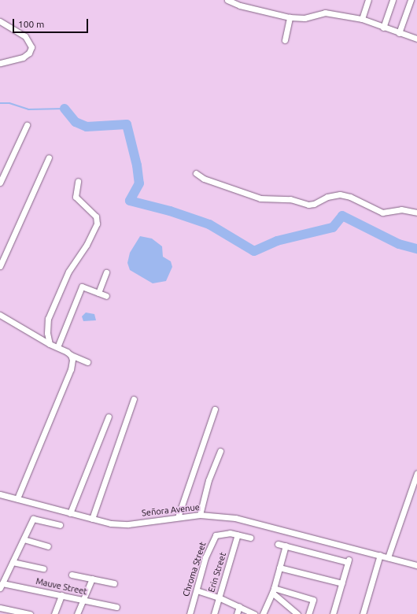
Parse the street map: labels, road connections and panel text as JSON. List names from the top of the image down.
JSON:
{
  "streets": {
    "street": [
      "Señora Avenue",
      "Chroma Street",
      "Erin Street",
      "Mauve Street"
    ]
  },
  "crossings": [
    ["Chroma Street", "Erin Street"]
  ],
  "scale_bar": "100 m"
}
